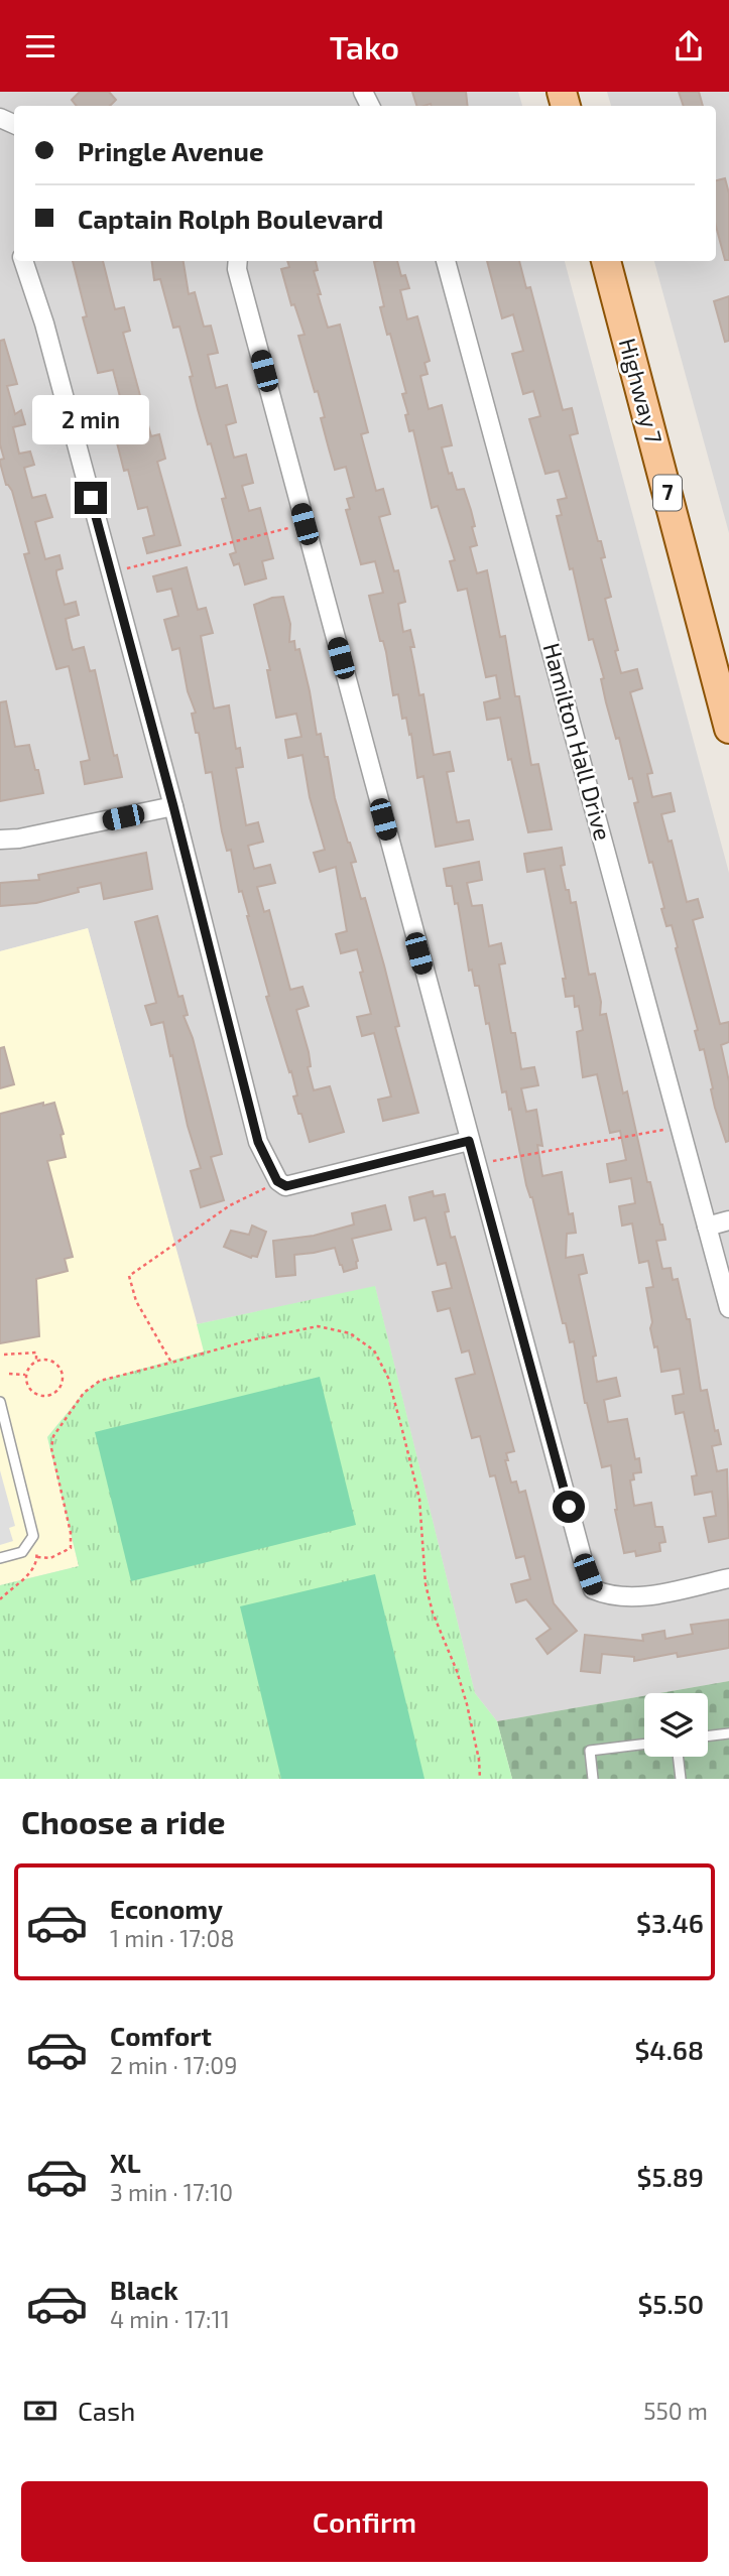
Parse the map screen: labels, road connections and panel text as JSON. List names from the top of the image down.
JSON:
{
  "streets": {
    "main road": ["Highway 7", "7"],
    "street": ["Hamilton Hall Drive"]
  },
  "page": {
    "header": "Tako",
    "banner": ["Pringle Avenue", "Captain Rolph Boulevard"],
    "bubble": "2 min",
    "heading": "Choose a ride",
    "list": [
      {
        "name": "Economy",
        "note": "1 min · 17:08",
        "value": "$3.46"
      },
      {
        "name": "Comfort",
        "note": "2 min · 17:09",
        "value": "$4.68"
      },
      {
        "name": "XL",
        "note": "3 min · 17:10",
        "value": "$5.89"
      },
      {
        "name": "Black",
        "note": "4 min · 17:11",
        "value": "$5.50"
      }
    ],
    "pay": ["Cash", "550 m"],
    "buttons": "Confirm"
  }
}
